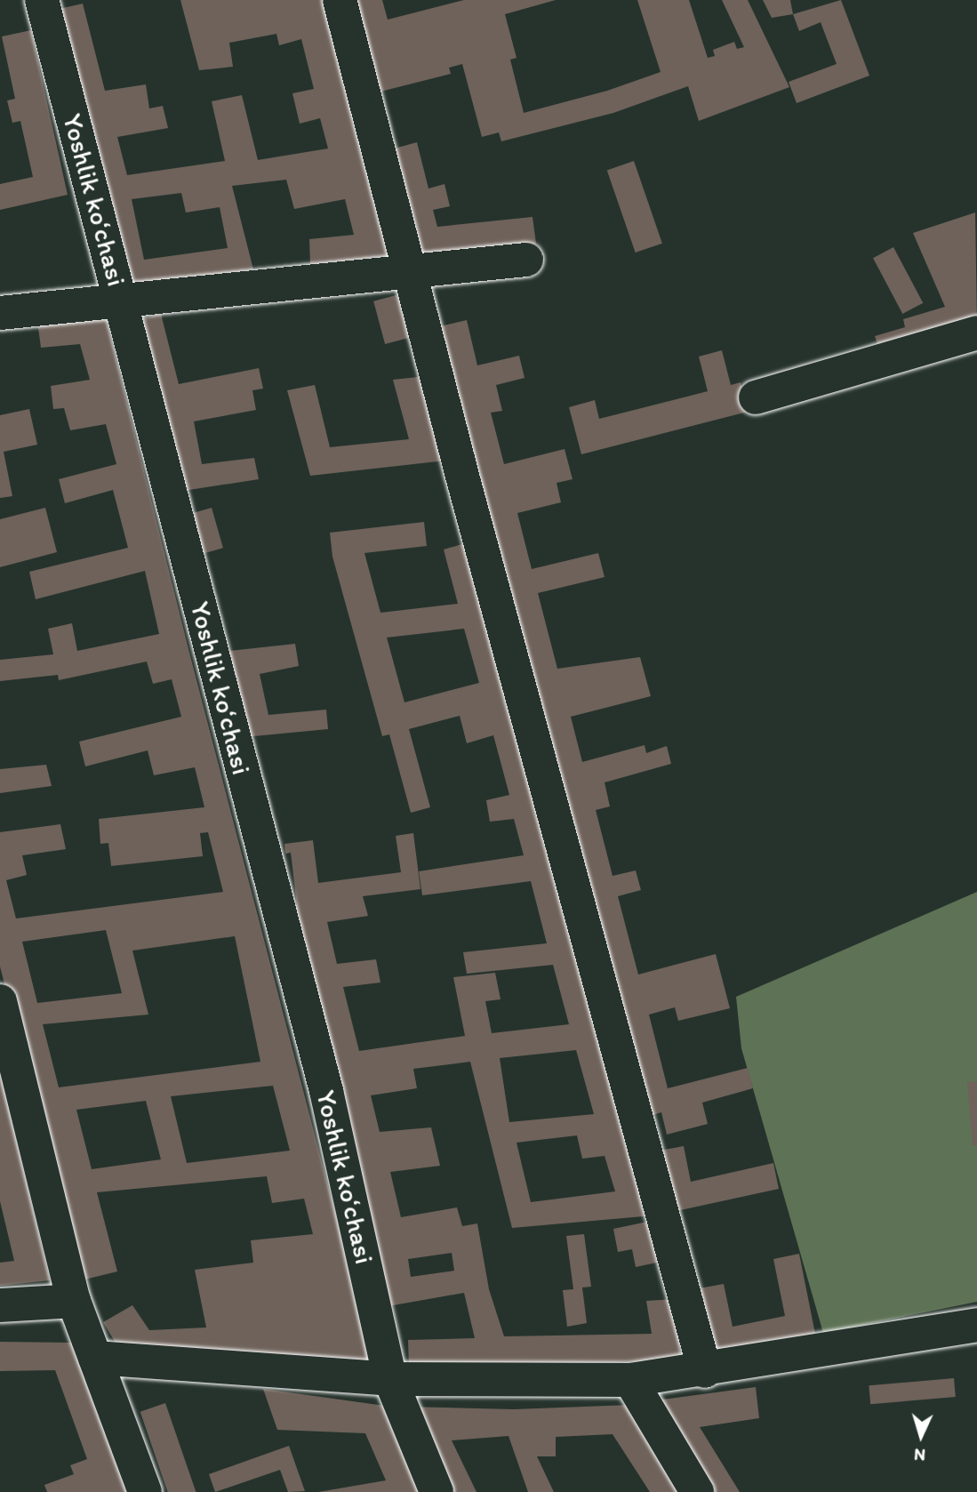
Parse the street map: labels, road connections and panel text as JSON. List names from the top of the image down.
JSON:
{
  "streets": {
    "street": ["Yoshlik koʻchasi"]
  },
  "north": "bottom"
}
